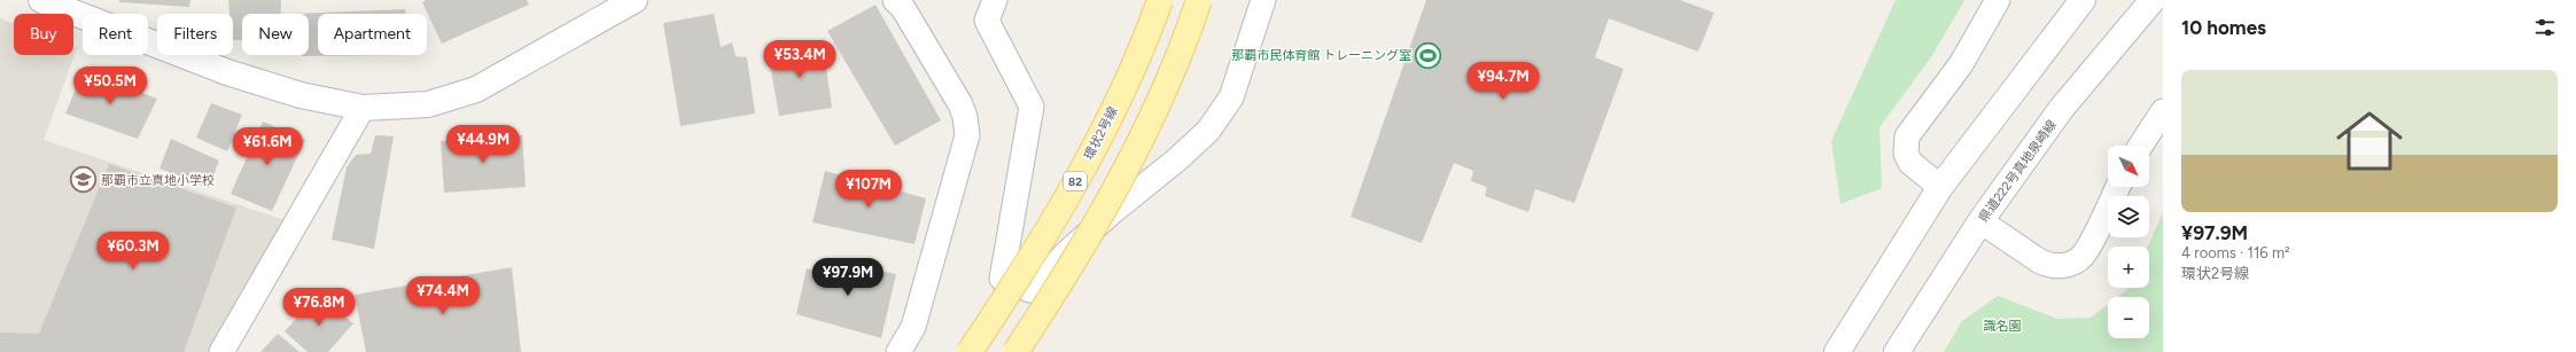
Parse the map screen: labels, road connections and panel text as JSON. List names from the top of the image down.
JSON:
{
  "streets": {
    "main road": ["環状2号線", "県道222号真地泉崎線", "82"]
  },
  "parks": ["識名園"],
  "places": {
    "sports": ["那覇市民体育館 トレーニング室"],
    "school or university": ["那覇市立真地小学校"]
  },
  "north": "bottom right",
  "page": {
    "heading": "10 homes",
    "chip": [
      "Buy",
      "Rent",
      "Filters",
      "New",
      "Apartment"
    ],
    "price": [
      "¥53.4M",
      "¥94.7M",
      "¥50.5M",
      "¥44.9M",
      "¥61.6M",
      "¥107M",
      "¥60.3M",
      "¥97.9M",
      "¥74.4M",
      "¥76.8M"
    ],
    "list": [
      {
        "name": "¥97.9M",
        "note": "4 rooms · 116 m² · 環状2号線"
      }
    ],
    "map_buttons": ["+", "−"]
  }
}
